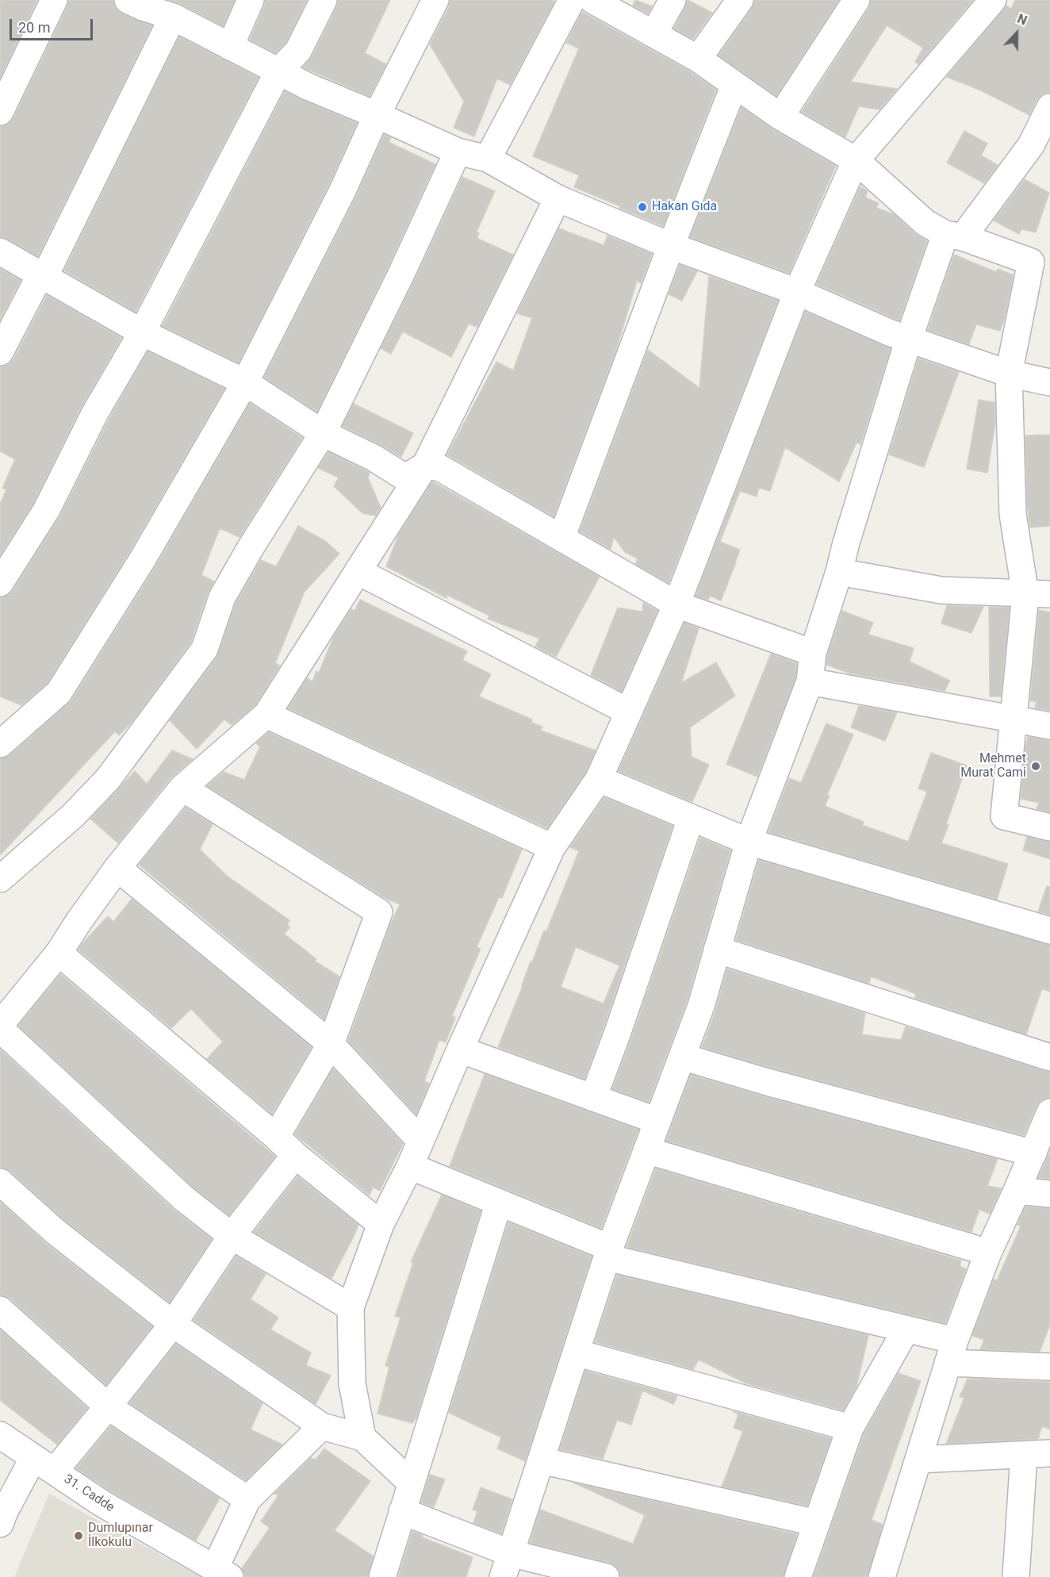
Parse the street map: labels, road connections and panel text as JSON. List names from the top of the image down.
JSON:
{
  "streets": {
    "street": ["31. Cadde"]
  },
  "places": ["Hakan Gıda", "Mehmet Murat Cami", "Dumlupınar İlkokulu"],
  "scale_bar": "20 m",
  "north": "top"
}
